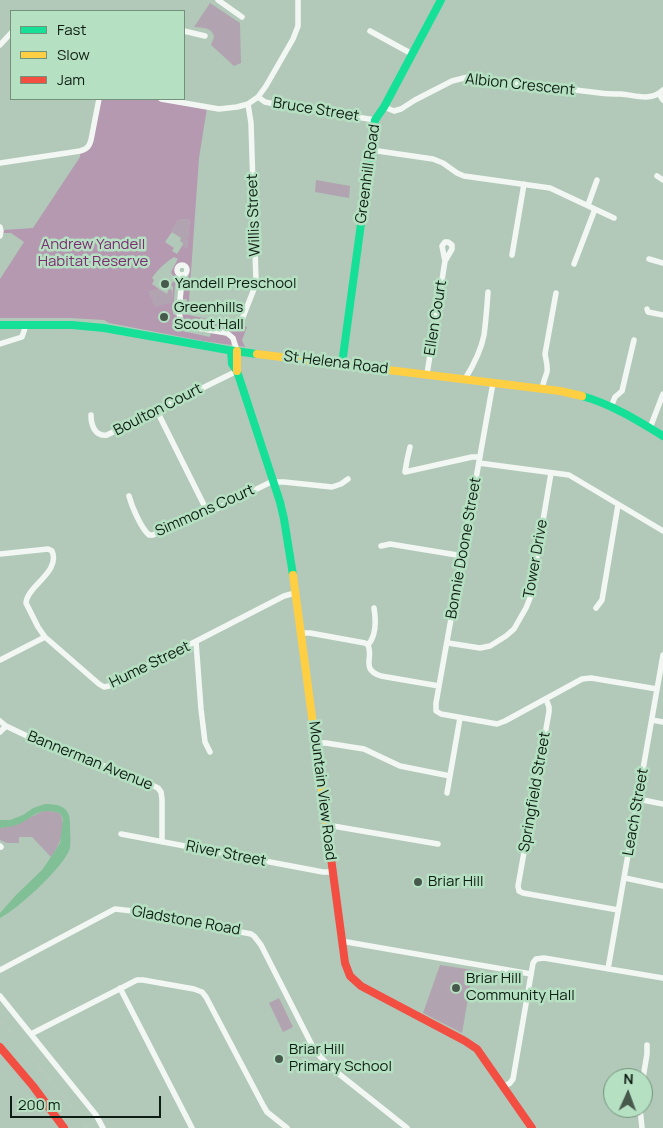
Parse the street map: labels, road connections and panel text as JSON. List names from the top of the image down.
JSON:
{
  "streets": {
    "street": [
      "Albion Crescent",
      "Bruce Street",
      "Greenhill Road",
      "Willis Street",
      "Ellen Court",
      "St Helena Road",
      "Boulton Court",
      "Simmons Court",
      "Bonnie Doone Street",
      "Tower Drive",
      "Hume Street",
      "Bannerman Avenue",
      "Mountain View Road",
      "Springfield Street",
      "Leach Street",
      "River Street",
      "Gladstone Road"
    ]
  },
  "crossings": [
    ["Albion Crescent", "Greenhill Road"],
    ["Bruce Street", "Greenhill Road"],
    ["Greenhill Road", "St Helena Road"],
    ["Ellen Court", "St Helena Road"],
    ["St Helena Road", "Bonnie Doone Street"],
    ["St Helena Road", "Mountain View Road"],
    ["Boulton Court", "Mountain View Road"],
    ["Simmons Court", "Mountain View Road"],
    ["Bonnie Doone Street", "Tower Drive"],
    ["Hume Street", "Mountain View Road"],
    ["Bannerman Avenue", "River Street"],
    ["Mountain View Road", "River Street"],
    ["Springfield Street", "Leach Street"]
  ],
  "parks": ["Andrew Yandell Habitat Reserve"],
  "places": [
    "Yandell Preschool",
    "Greenhills Scout Hall",
    "Briar Hill",
    "Briar Hill Community Hall",
    "Briar Hill Primary School"
  ],
  "legend": ["Fast", "Slow", "Jam"],
  "scale_bar": "200 m",
  "north": "top"
}
